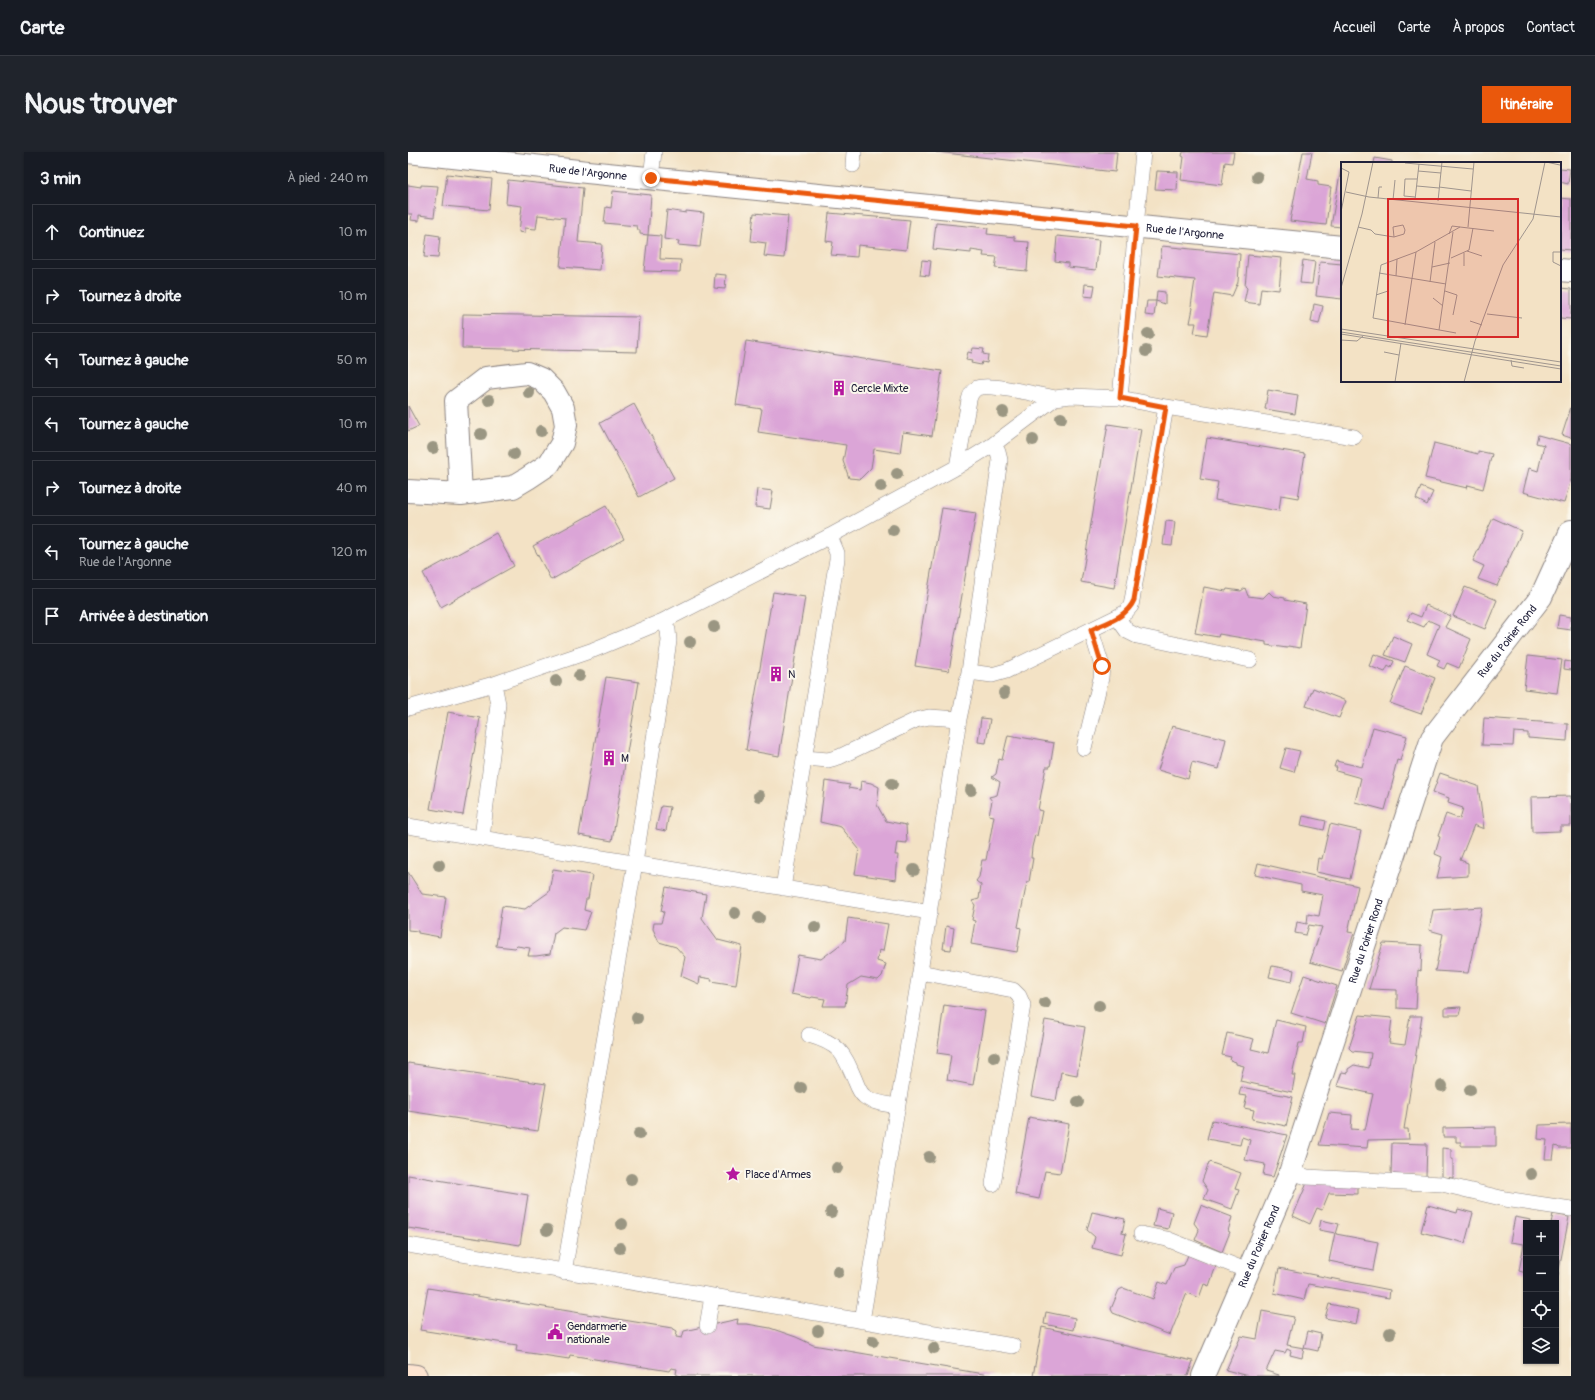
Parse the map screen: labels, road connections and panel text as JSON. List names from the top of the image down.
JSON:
{
  "streets": {
    "street": ["Rue de l'Argonne", "Rue du Poirier Rond"]
  },
  "places": {
    "building": ["Cercle Mixte", "N", "M"],
    "place": ["Place d'Armes"],
    "public building": ["Gendarmerie nationale"]
  },
  "page": {
    "header": "Carte",
    "nav": [
      "Accueil",
      "Carte",
      "À propos",
      "Contact"
    ],
    "buttons": "Itinéraire",
    "title": "Nous trouver",
    "heading": ["3 min", "À pied · 240 m"],
    "list": [
      ["Continuez", "10 m"],
      ["Tournez à droite", "10 m"],
      ["Tournez à gauche", "50 m"],
      ["Tournez à gauche", "10 m"],
      ["Tournez à droite", "40 m"],
      ["Tournez à gauche", "Rue de l'Argonne", "120 m"],
      "Arrivée à destination"
    ],
    "map_buttons": ["+", "−"]
  }
}
